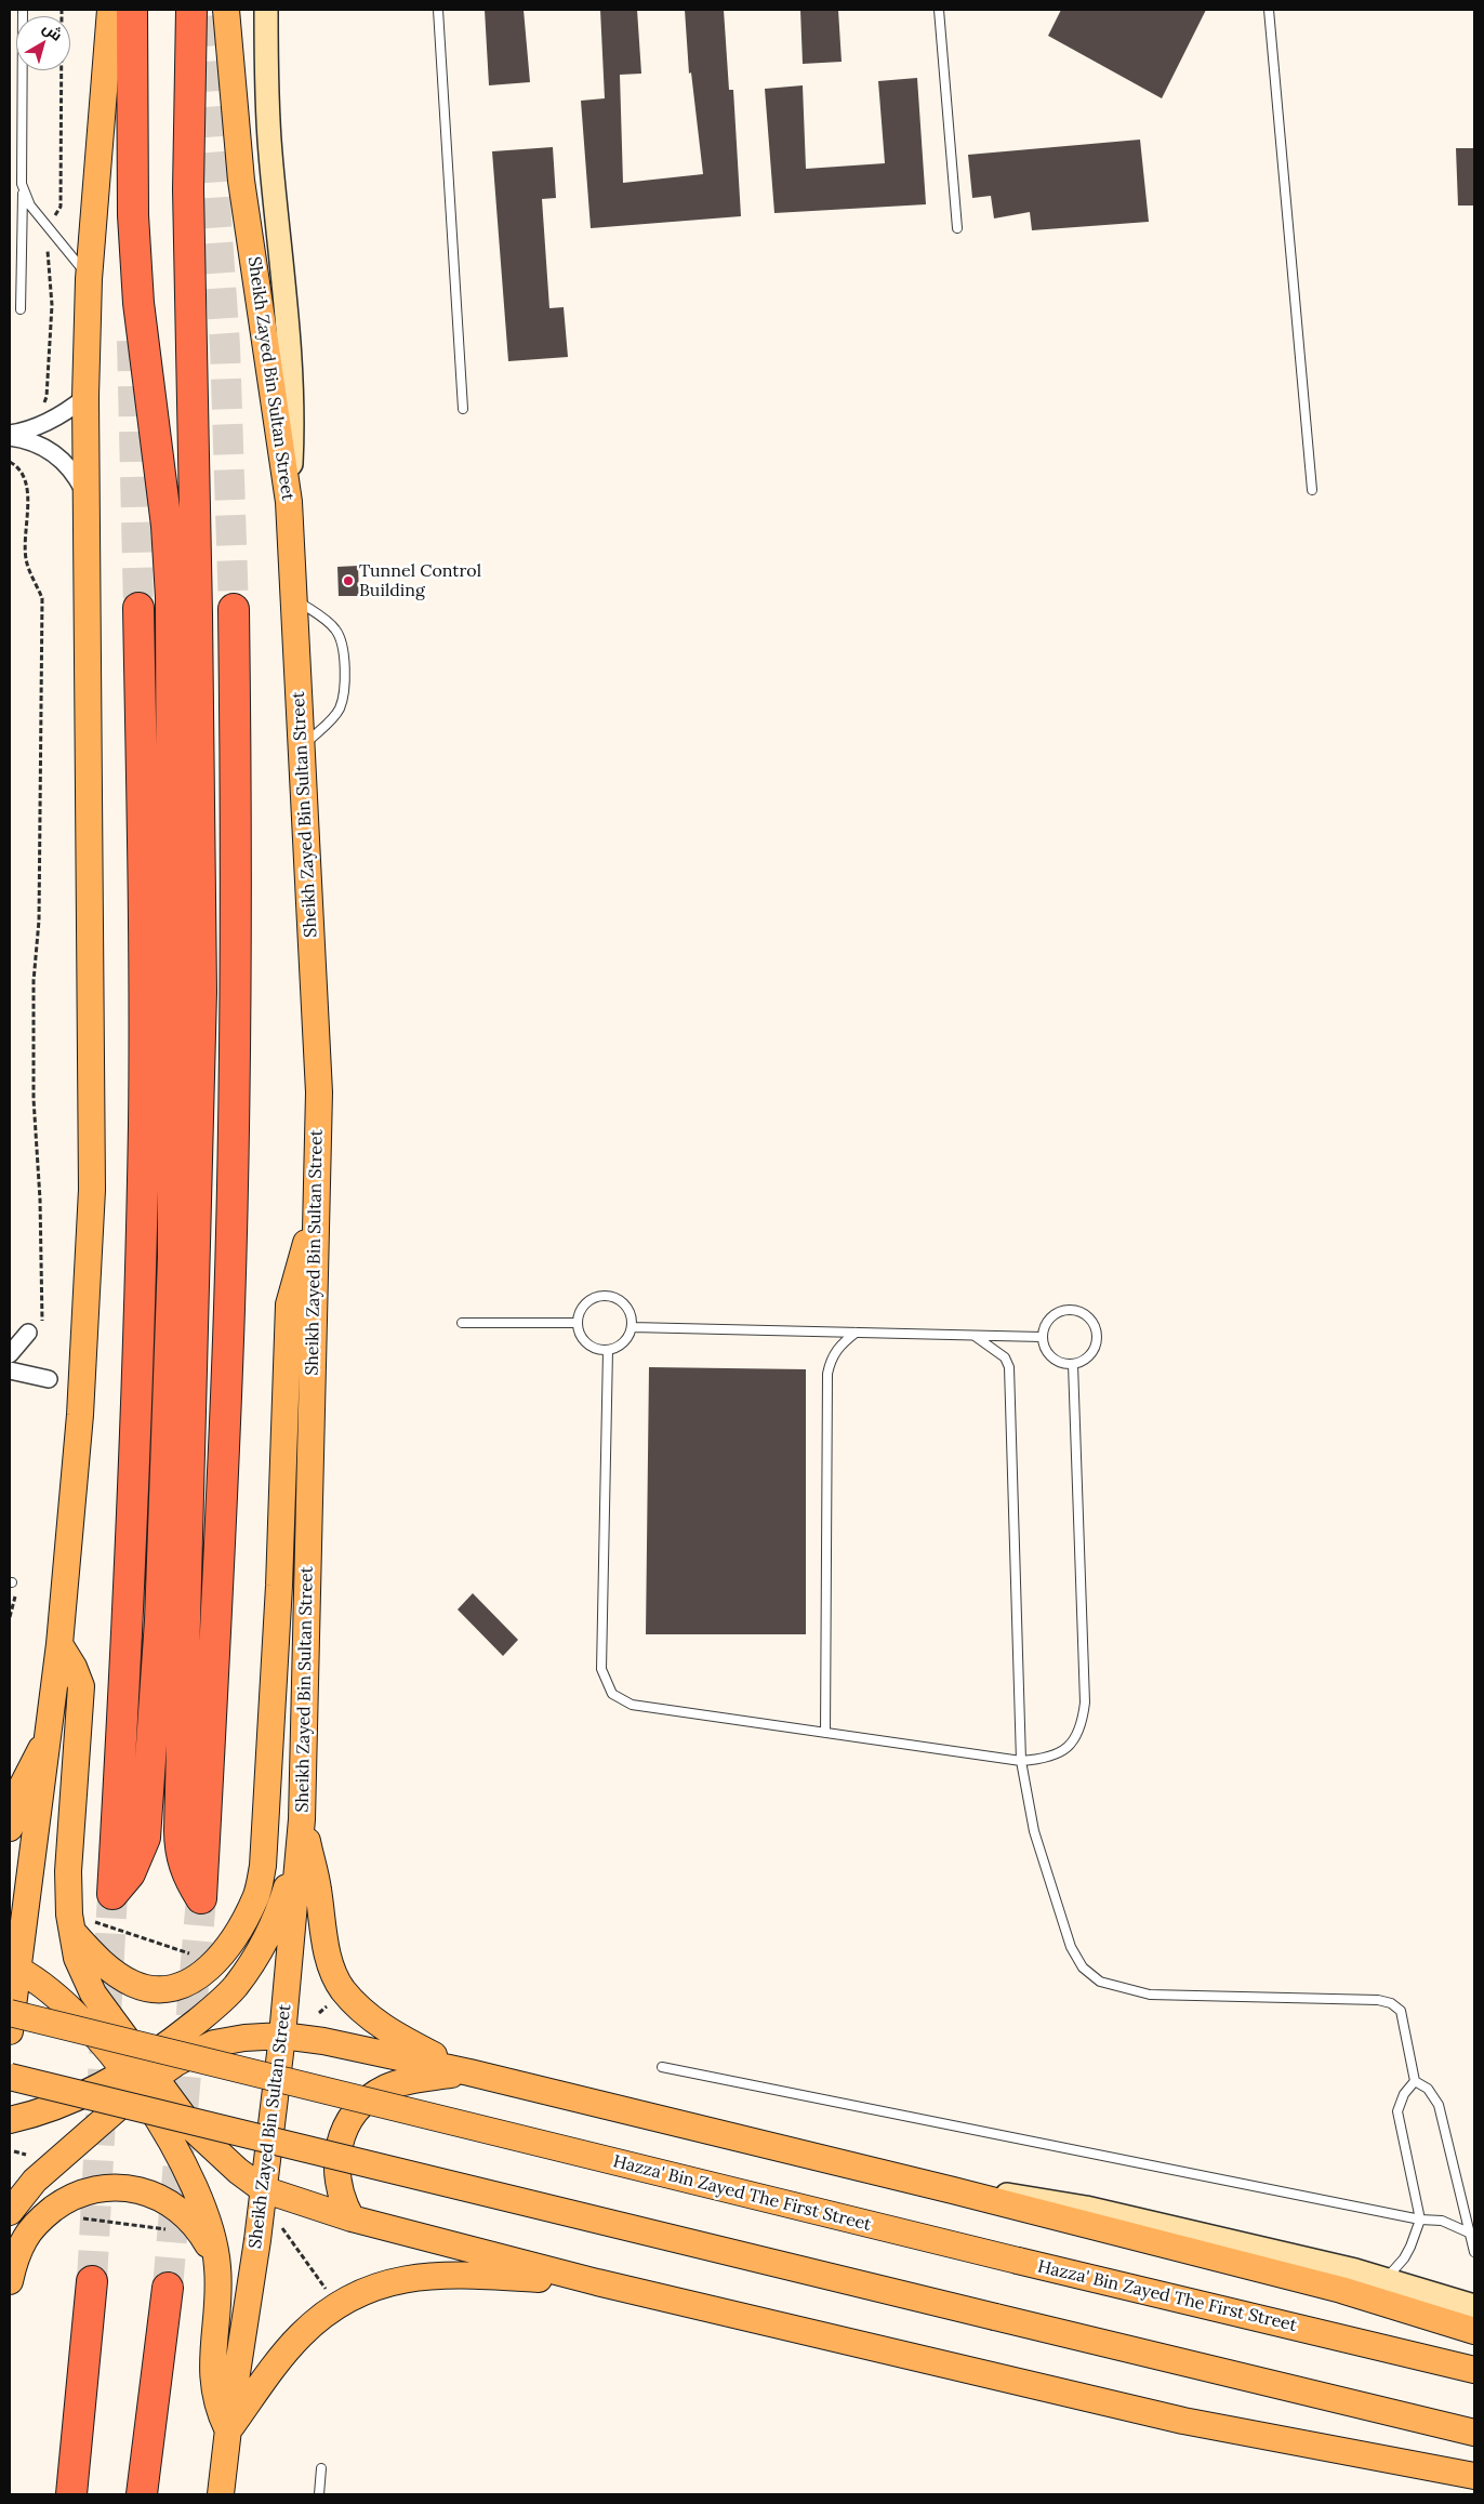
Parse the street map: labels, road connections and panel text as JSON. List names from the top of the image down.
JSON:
{
  "streets": {
    "main road": ["Sheikh Zayed Bin Sultan Street", "Hazza' Bin Zayed The First Street"]
  },
  "places": ["Tunnel Control Building"],
  "north": "top right"
}
